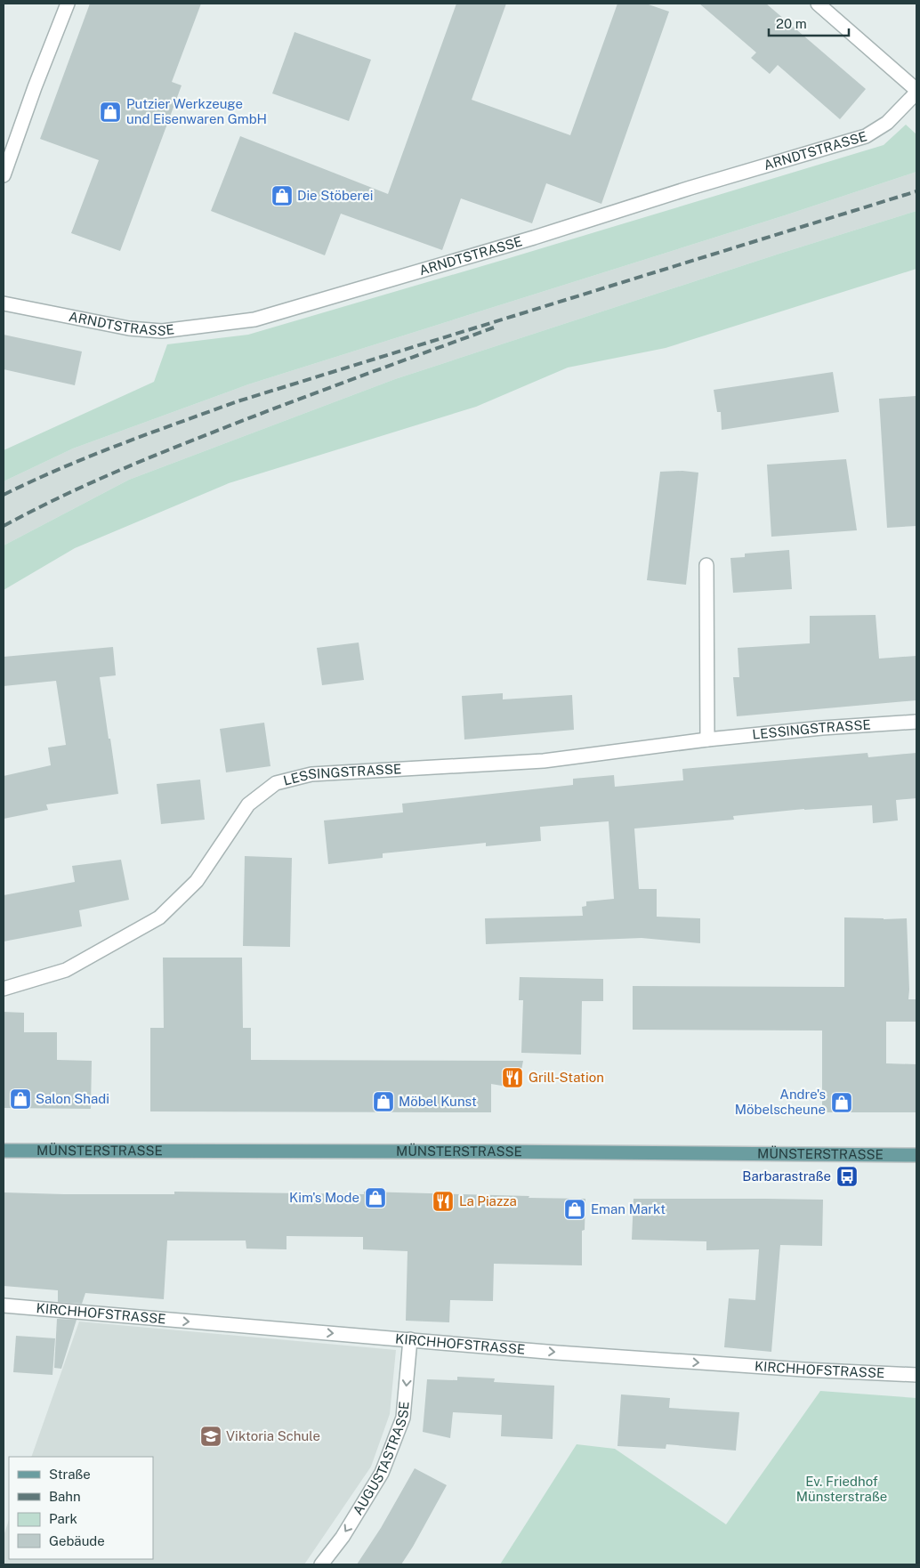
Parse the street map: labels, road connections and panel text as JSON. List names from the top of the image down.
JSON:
{
  "streets": {
    "main road": ["MÜNSTERSTRASSE"],
    "street": [
      "ARNDTSTRASSE",
      "LESSINGSTRASSE",
      "KIRCHHOFSTRASSE",
      "AUGUSTASTRASSE"
    ]
  },
  "crossings": [
    ["KIRCHHOFSTRASSE", "AUGUSTASTRASSE"]
  ],
  "one_way": ["KIRCHHOFSTRASSE", "AUGUSTASTRASSE"],
  "parks": ["Ev. Friedhof Münsterstraße"],
  "places": {
    "shop": [
      "Putzier Werkzeuge und Eisenwaren GmbH",
      "Die Stöberei",
      "Salon Shadi",
      "Möbel Kunst",
      "Andre's Möbelscheune",
      "Kim's Mode",
      "Eman Markt"
    ],
    "restaurant": ["Grill-Station", "La Piazza"],
    "bus stop": ["Barbarastraße"],
    "school or university": ["Viktoria Schule"]
  },
  "legend": [
    "Straße",
    "Bahn",
    "Park",
    "Gebäude"
  ],
  "scale_bar": "20 m"
}
